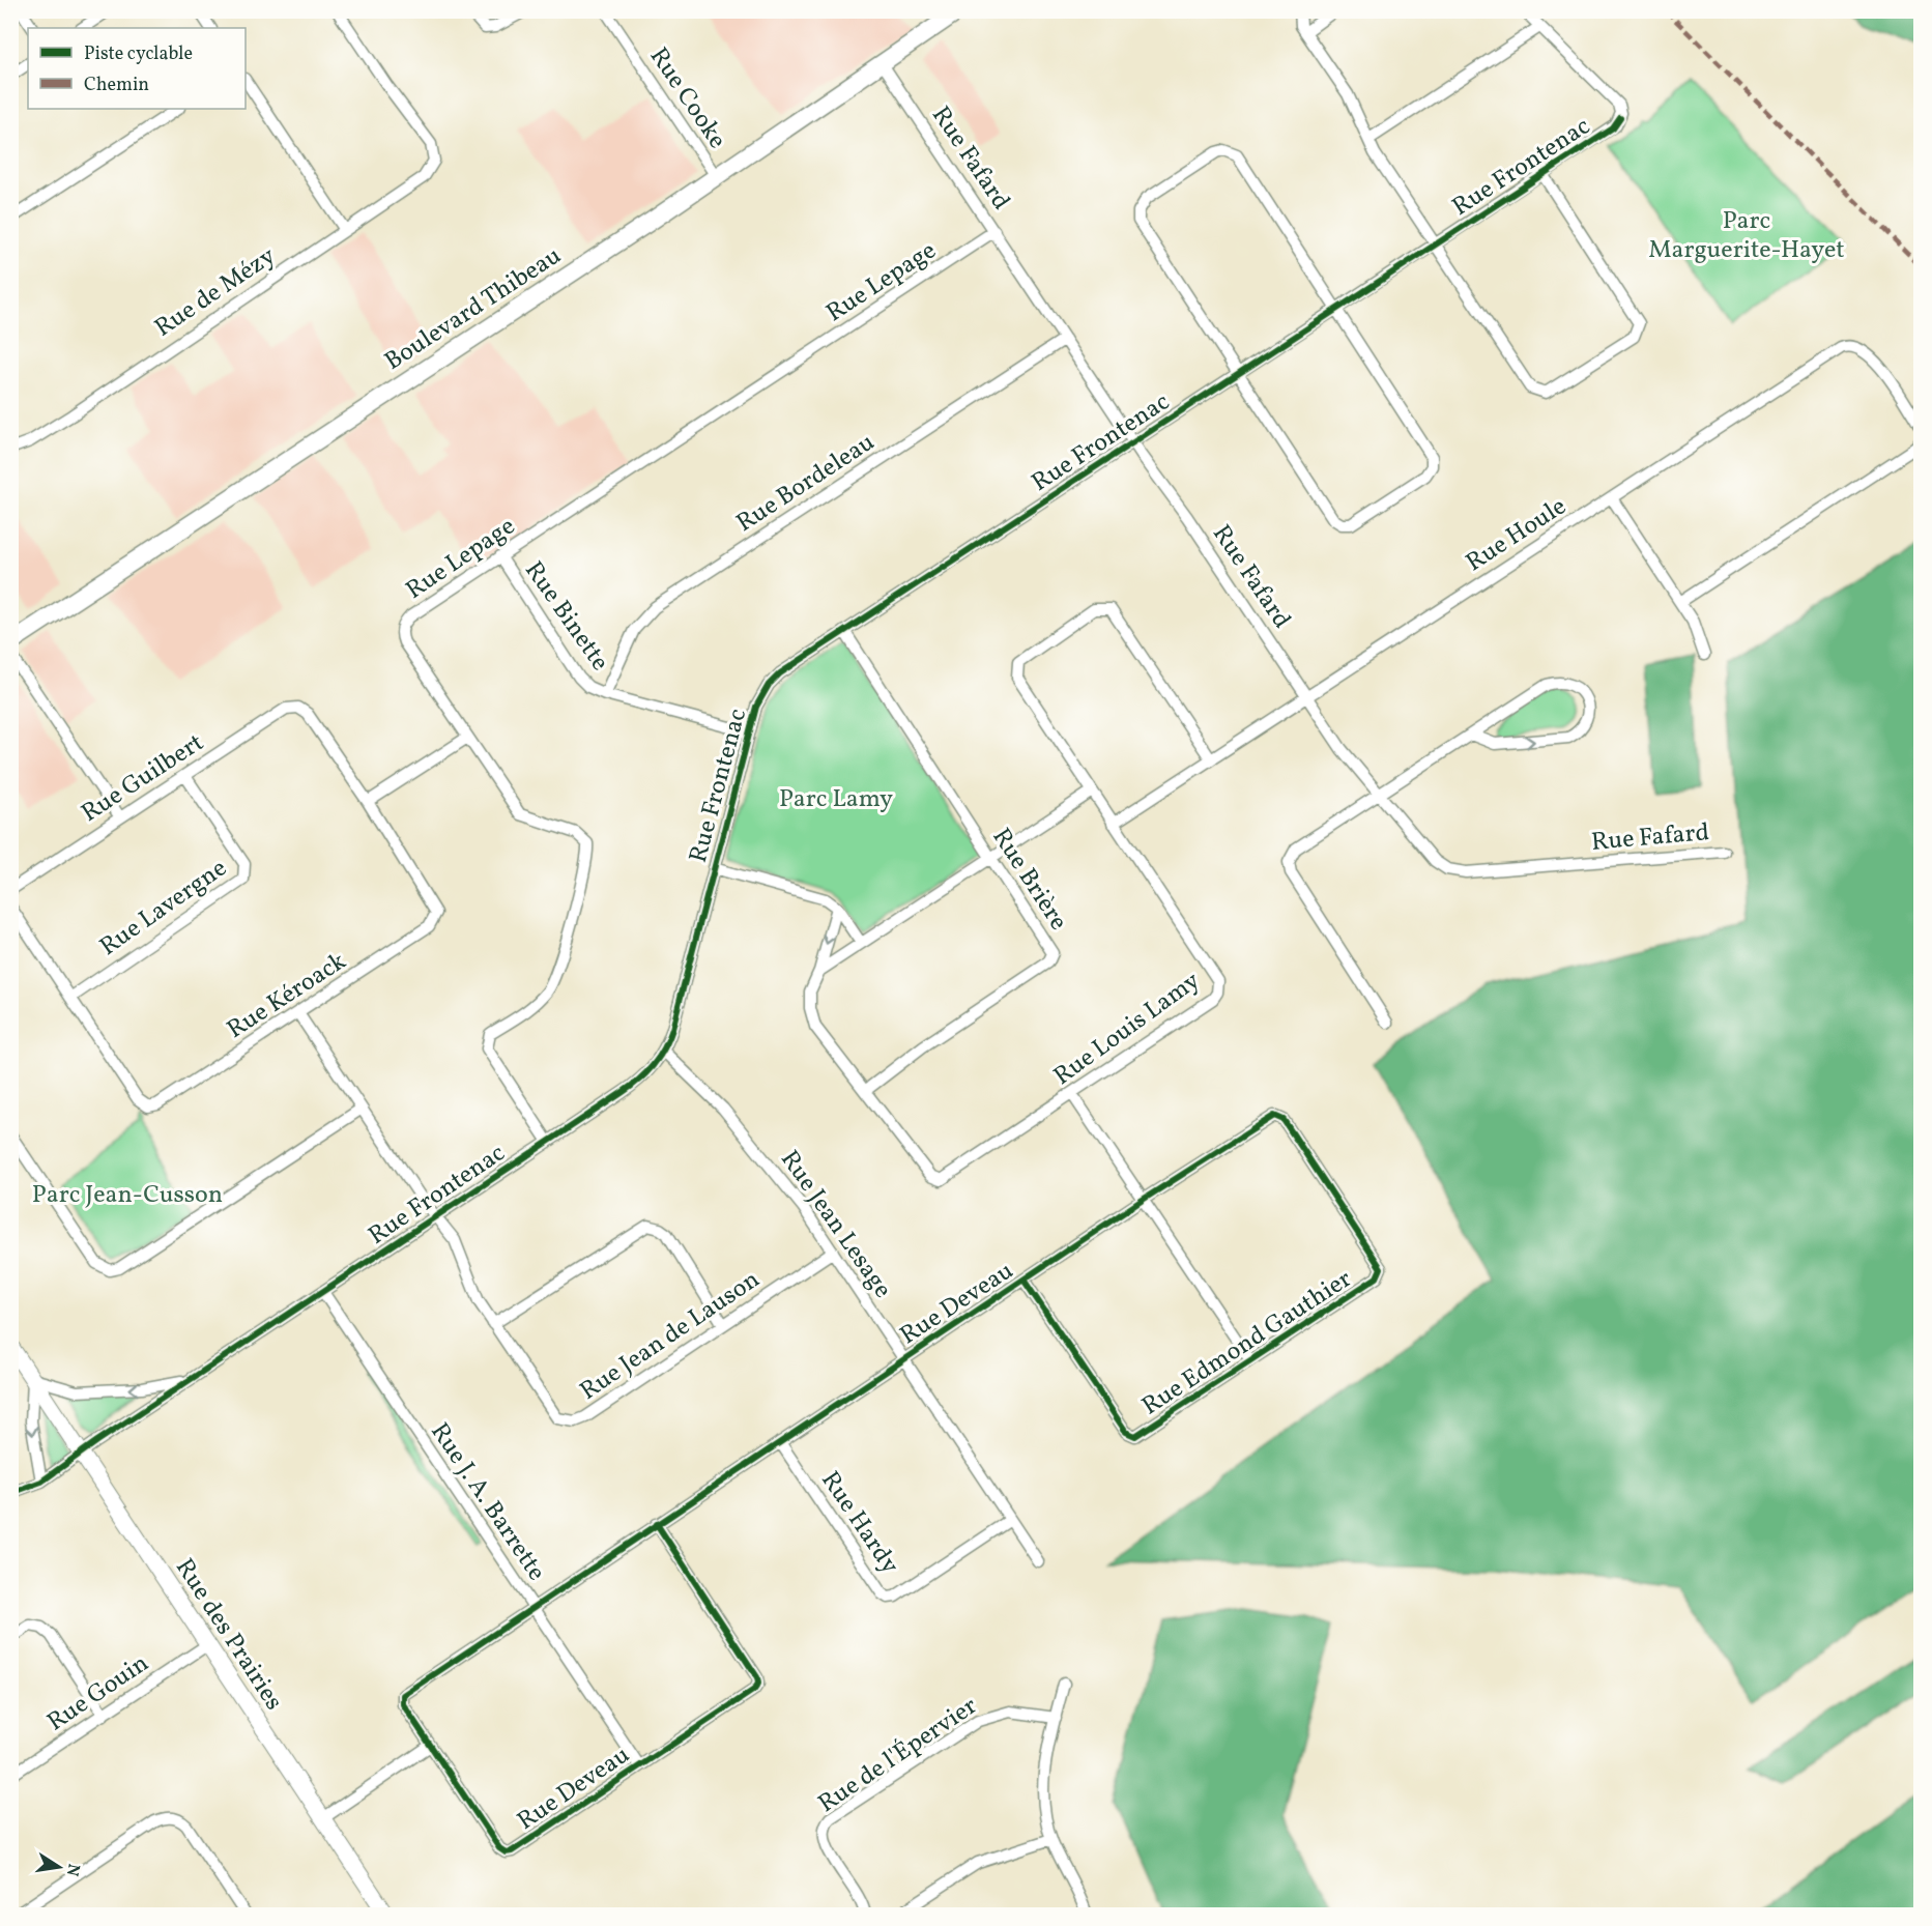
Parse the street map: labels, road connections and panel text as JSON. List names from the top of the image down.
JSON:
{
  "streets": {
    "main road": ["Boulevard Thibeau", "Rue des Prairies"],
    "street": [
      "Rue Cooke",
      "Rue Fafard",
      "Rue Frontenac",
      "Rue Lepage",
      "Rue de Mézy",
      "Rue Bordeleau",
      "Rue Houle",
      "Rue Binette",
      "Rue Guilbert",
      "Rue Brière",
      "Rue Lavergne",
      "Rue Kéroack",
      "Rue Louis Lamy",
      "Rue Jean Lesage",
      "Rue Deveau",
      "Rue Jean de Lauson",
      "Rue Edmond Gauthier",
      "Rue J. A. Barrette",
      "Rue Hardy",
      "Rue Gouin",
      "Rue de l'Épervier"
    ]
  },
  "crossings": [
    ["Rue Cooke", "Boulevard Thibeau"],
    ["Rue Fafard", "Rue Frontenac"],
    ["Rue Fafard", "Rue Lepage"],
    ["Rue Fafard", "Boulevard Thibeau"],
    ["Rue Fafard", "Rue Bordeleau"],
    ["Rue Fafard", "Rue Houle"],
    ["Rue Frontenac", "Rue Lepage"],
    ["Rue Frontenac", "Rue Binette"],
    ["Rue Frontenac", "Rue Brière"],
    ["Rue Frontenac", "Rue Jean Lesage"],
    ["Rue Frontenac", "Rue Jean de Lauson"],
    ["Rue Frontenac", "Rue J. A. Barrette"],
    ["Rue Frontenac", "Rue des Prairies"],
    ["Rue Lepage", "Rue Binette"],
    ["Rue Bordeleau", "Rue Binette"],
    ["Rue Houle", "Rue Louis Lamy"],
    ["Rue Guilbert", "Rue Lavergne"],
    ["Rue Guilbert", "Rue Kéroack"],
    ["Rue Brière", "Rue Louis Lamy"],
    ["Rue Lavergne", "Rue Kéroack"],
    ["Rue Kéroack", "Rue Jean de Lauson"],
    ["Rue Jean Lesage", "Rue Deveau"],
    ["Rue Jean Lesage", "Rue Jean de Lauson"],
    ["Rue Jean Lesage", "Rue Hardy"],
    ["Rue Deveau", "Rue Edmond Gauthier"],
    ["Rue Deveau", "Rue J. A. Barrette"],
    ["Rue Deveau", "Rue Hardy"],
    ["Rue des Prairies", "Rue Gouin"]
  ],
  "parks": ["Parc Marguerite-Hayet", "Parc Lamy", "Parc Jean-Cusson"],
  "legend": ["Piste cyclable", "Chemin"],
  "north": "right"
}
